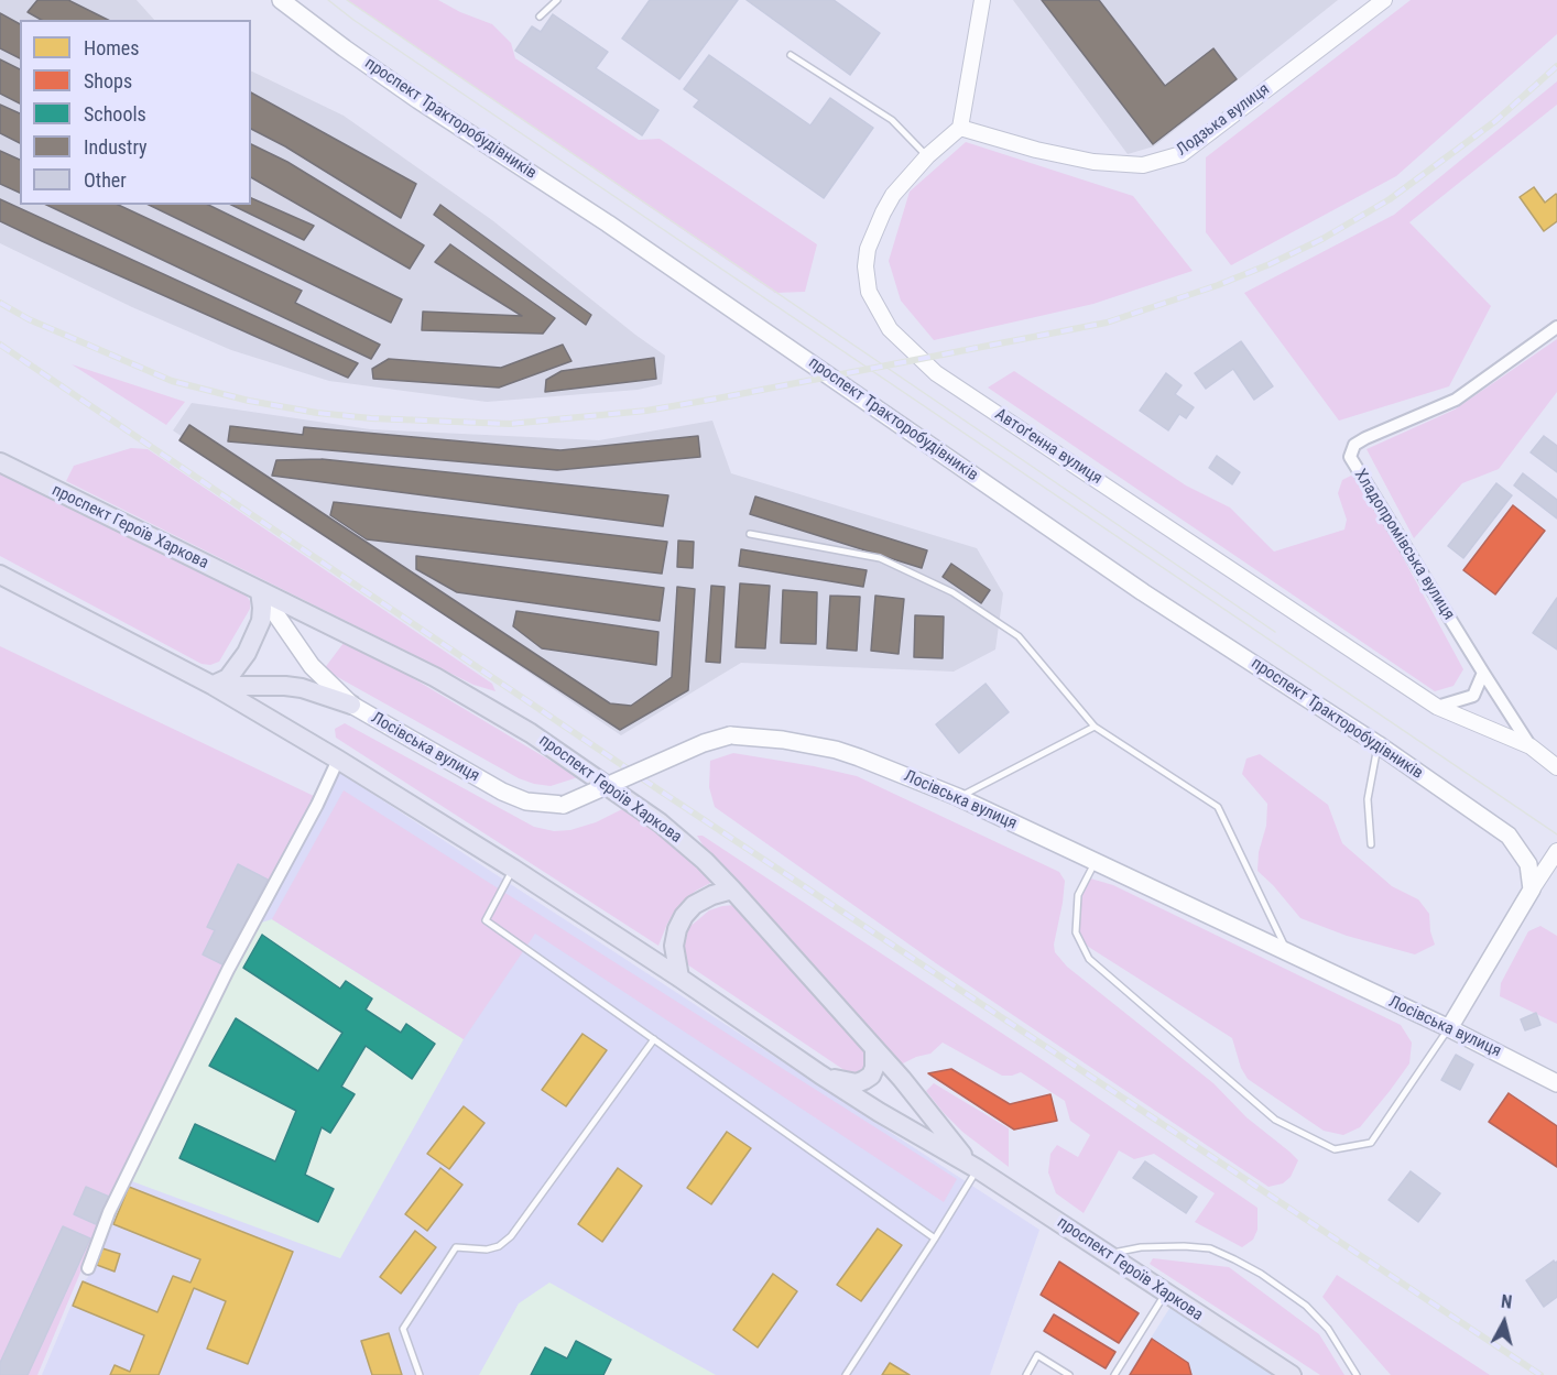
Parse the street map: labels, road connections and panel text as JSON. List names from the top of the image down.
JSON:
{
  "streets": {
    "main road": ["проспект Тракторобудівників", "проспект Героїв Харкова", "Лосівська вулиця"],
    "street": ["Лодзька вулиця", "Автоґенна вулиця", "Хладопромівська вулиця"]
  },
  "crossings": [
    ["Лодзька вулиця", "Автоґенна вулиця"],
    ["Автоґенна вулиця", "Хладопромівська вулиця"],
    ["проспект Героїв Харкова", "Лосівська вулиця"]
  ],
  "legend": [
    "Homes",
    "Shops",
    "Schools",
    "Industry",
    "Other"
  ],
  "north": "top"
}
